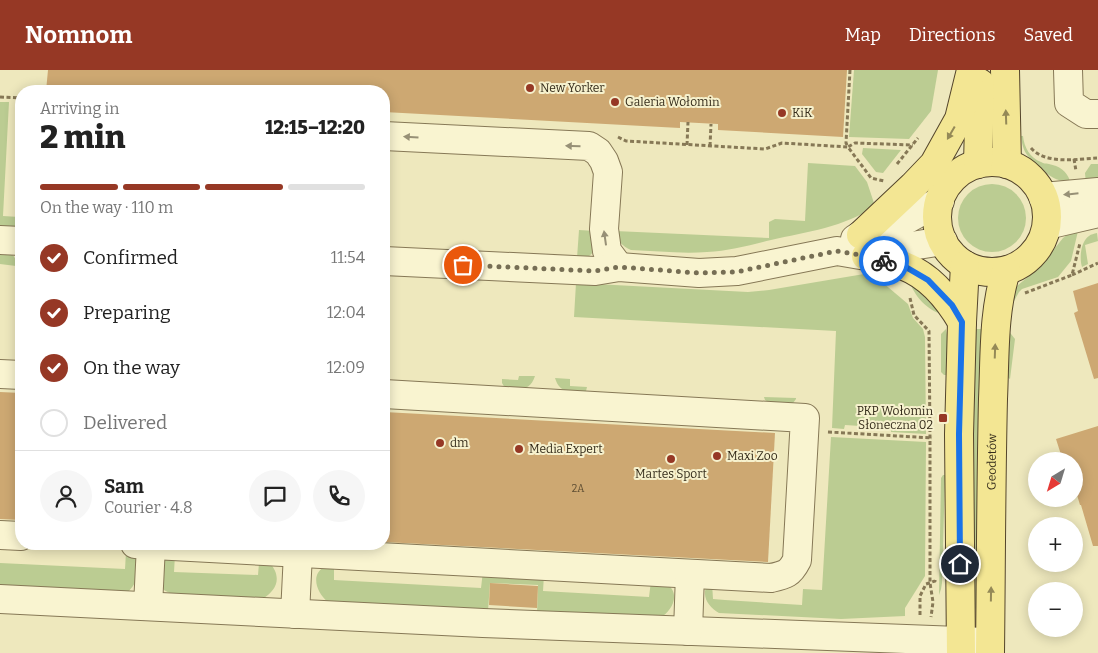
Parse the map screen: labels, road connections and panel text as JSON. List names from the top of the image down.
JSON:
{
  "streets": {
    "main road": ["Geodetów"]
  },
  "places": {
    "other": [
      "New Yorker",
      "Galeria Wołomin",
      "KiK",
      "dm",
      "Media Expert",
      "Maxi Zoo",
      "Martes Sport"
    ],
    "transit": ["PKP Wołomin Słoneczna 02"]
  },
  "house_numbers": ["2A"],
  "north": "bottom left",
  "page": {
    "header": "Nomnom",
    "nav": ["Map", "Directions", "Saved"],
    "heading": ["2 min", "Arriving in", "12:15–12:20"],
    "panel": ["Sam", "Courier · 4.8"],
    "bar": "On the way · 110 m",
    "list": [
      ["Confirmed", "11:54"],
      ["Preparing", "12:04"],
      ["On the way", "12:09"],
      "Delivered"
    ],
    "map_buttons": ["+", "−"]
  }
}
